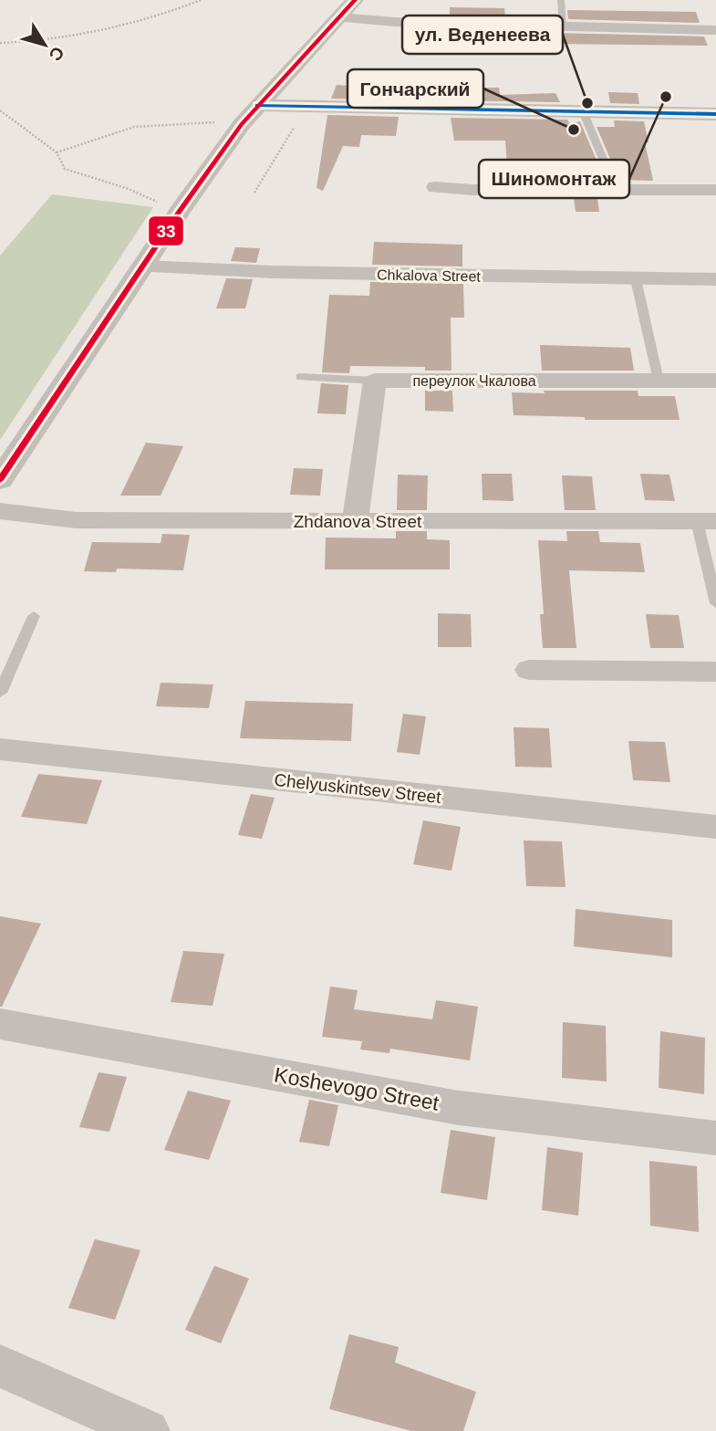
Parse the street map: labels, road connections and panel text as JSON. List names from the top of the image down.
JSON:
{
  "streets": {
    "street": [
      "Chkalova Street",
      "переулок Чкалова",
      "Zhdanova Street",
      "Chelyuskintsev Street",
      "Koshevogo Street"
    ]
  },
  "places": ["Шиномонтаж", "ул. Веденеева", "Гончарский"],
  "lines": ["transit line 33"],
  "north": "bottom right"
}
